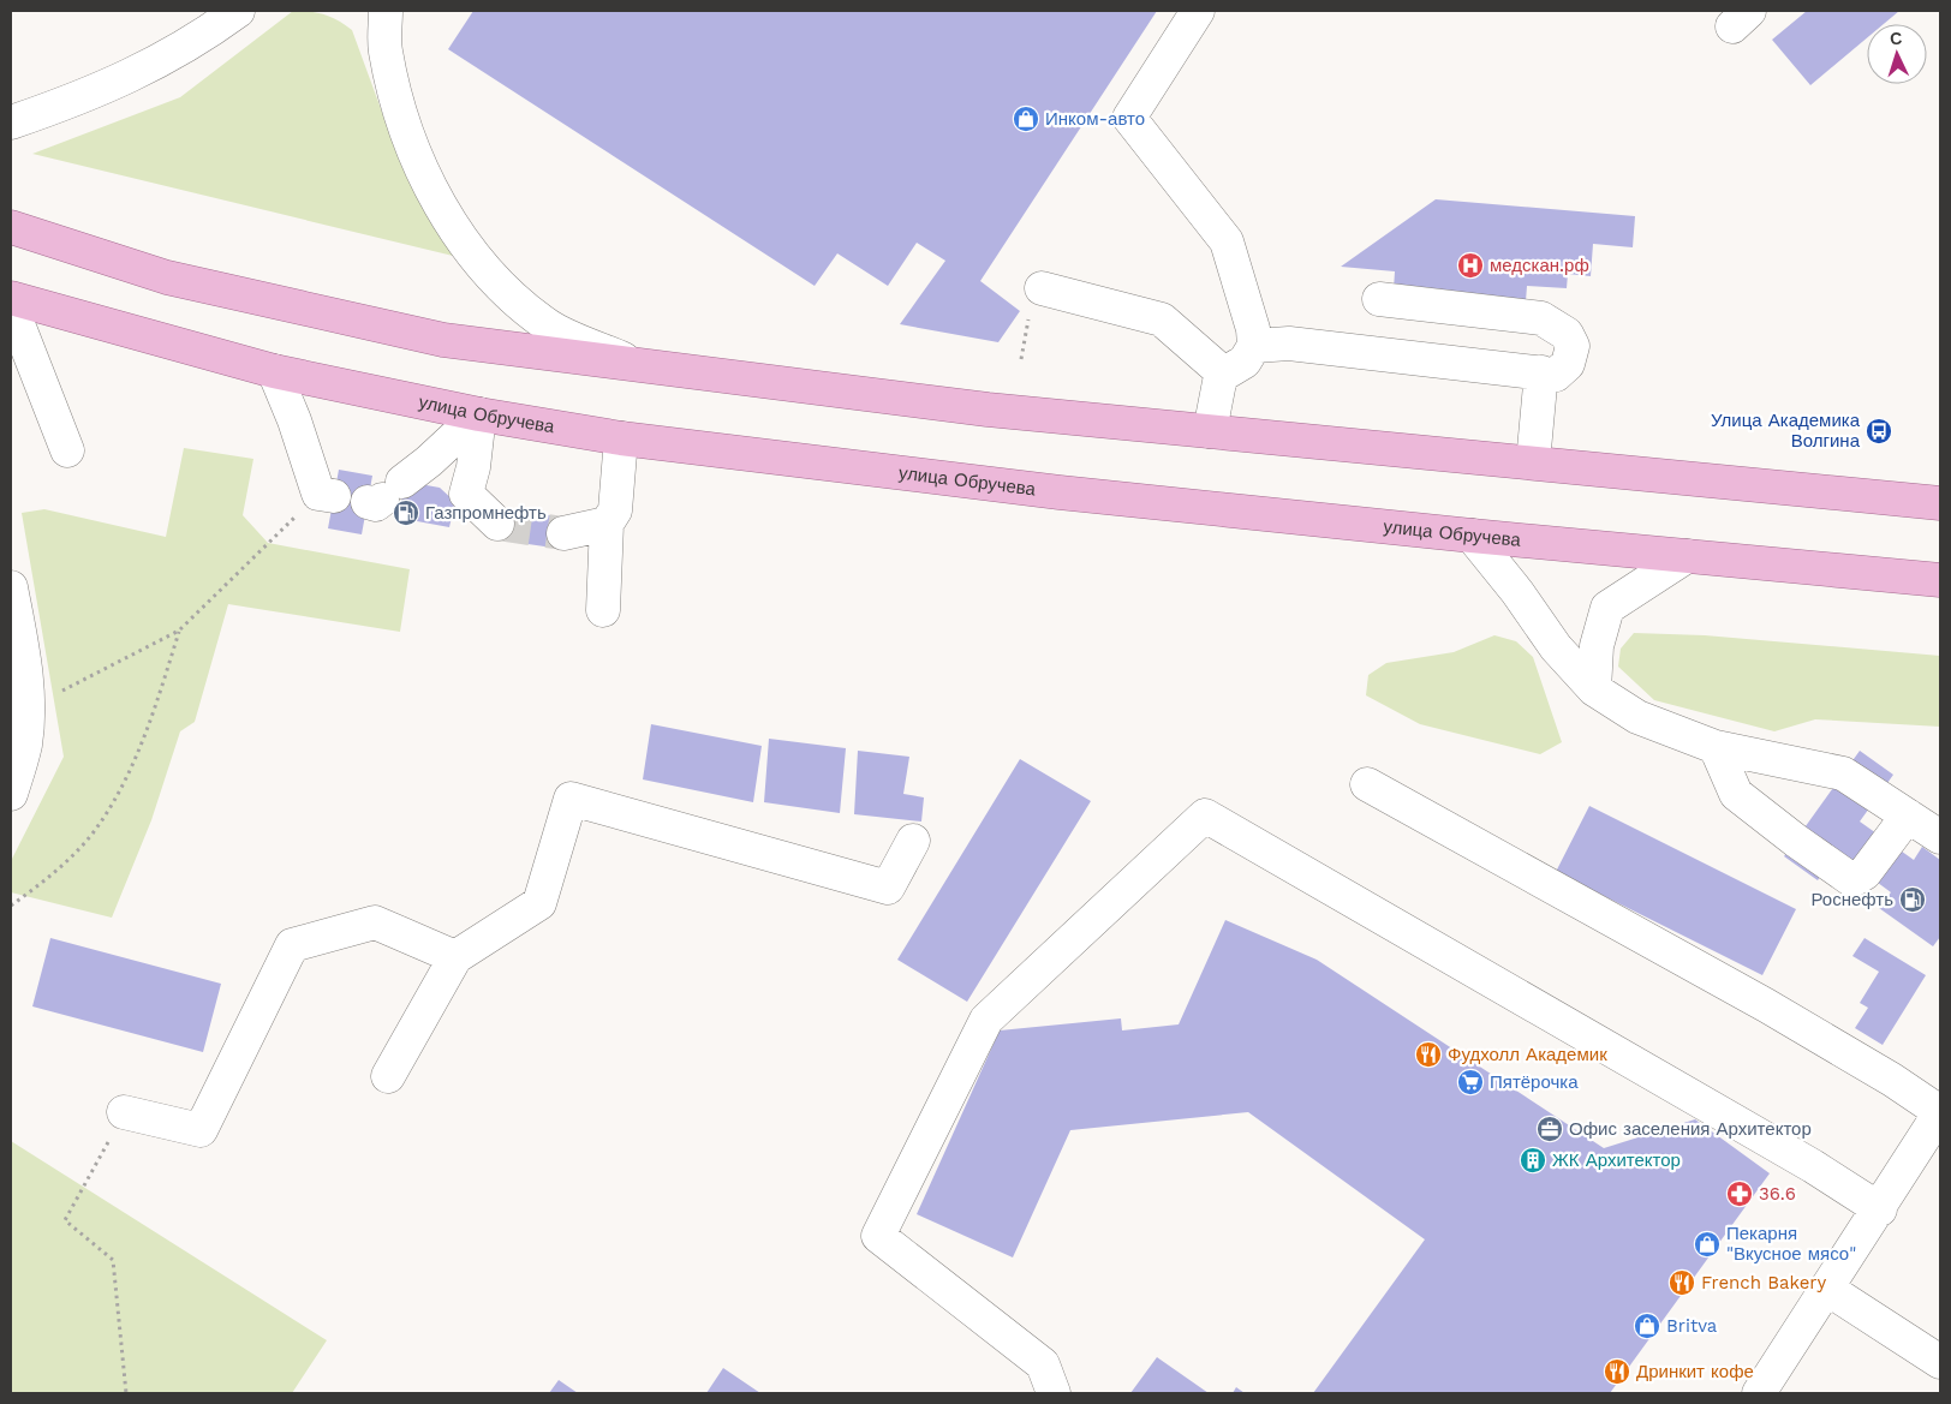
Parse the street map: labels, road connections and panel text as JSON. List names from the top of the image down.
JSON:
{
  "streets": {
    "main road": ["улица Обручева"]
  },
  "places": {
    "shop": ["Инком-авто", "Пекарня \"Вкусное мясо\"", "Britva"],
    "hospital": ["медскан.рф"],
    "bus stop": ["Улица Академика Волгина"],
    "fuel station": ["Газпромнефть", "Роснефть"],
    "restaurant": ["Фудхолл Академик", "French Bakery", "Дринкит кофе"],
    "supermarket": ["Пятёрочка"],
    "office": ["Офис заселения Архитектор"],
    "building": ["ЖК Архитектор"],
    "pharmacy": ["36.6"]
  },
  "north": "top"
}
